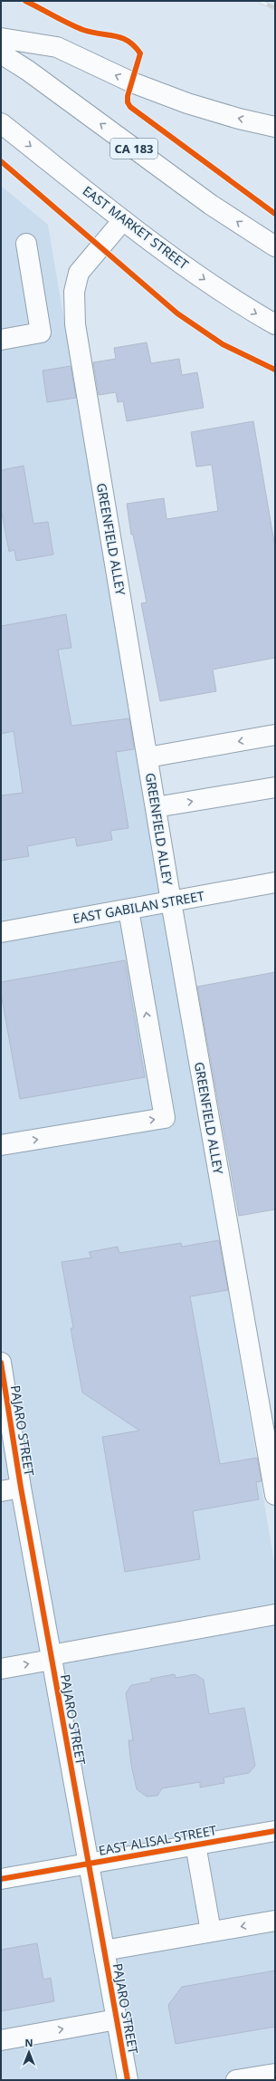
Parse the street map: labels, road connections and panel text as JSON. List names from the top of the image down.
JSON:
{
  "streets": {
    "main road": [
      "CA 183",
      "EAST MARKET STREET",
      "GREENFIELD ALLEY",
      "EAST GABILAN STREET",
      "PAJARO STREET",
      "EAST ALISAL STREET"
    ]
  },
  "crossings": [
    ["EAST MARKET STREET", "GREENFIELD ALLEY"],
    ["GREENFIELD ALLEY", "EAST GABILAN STREET"],
    ["PAJARO STREET", "EAST ALISAL STREET"]
  ],
  "north": "top"
}
